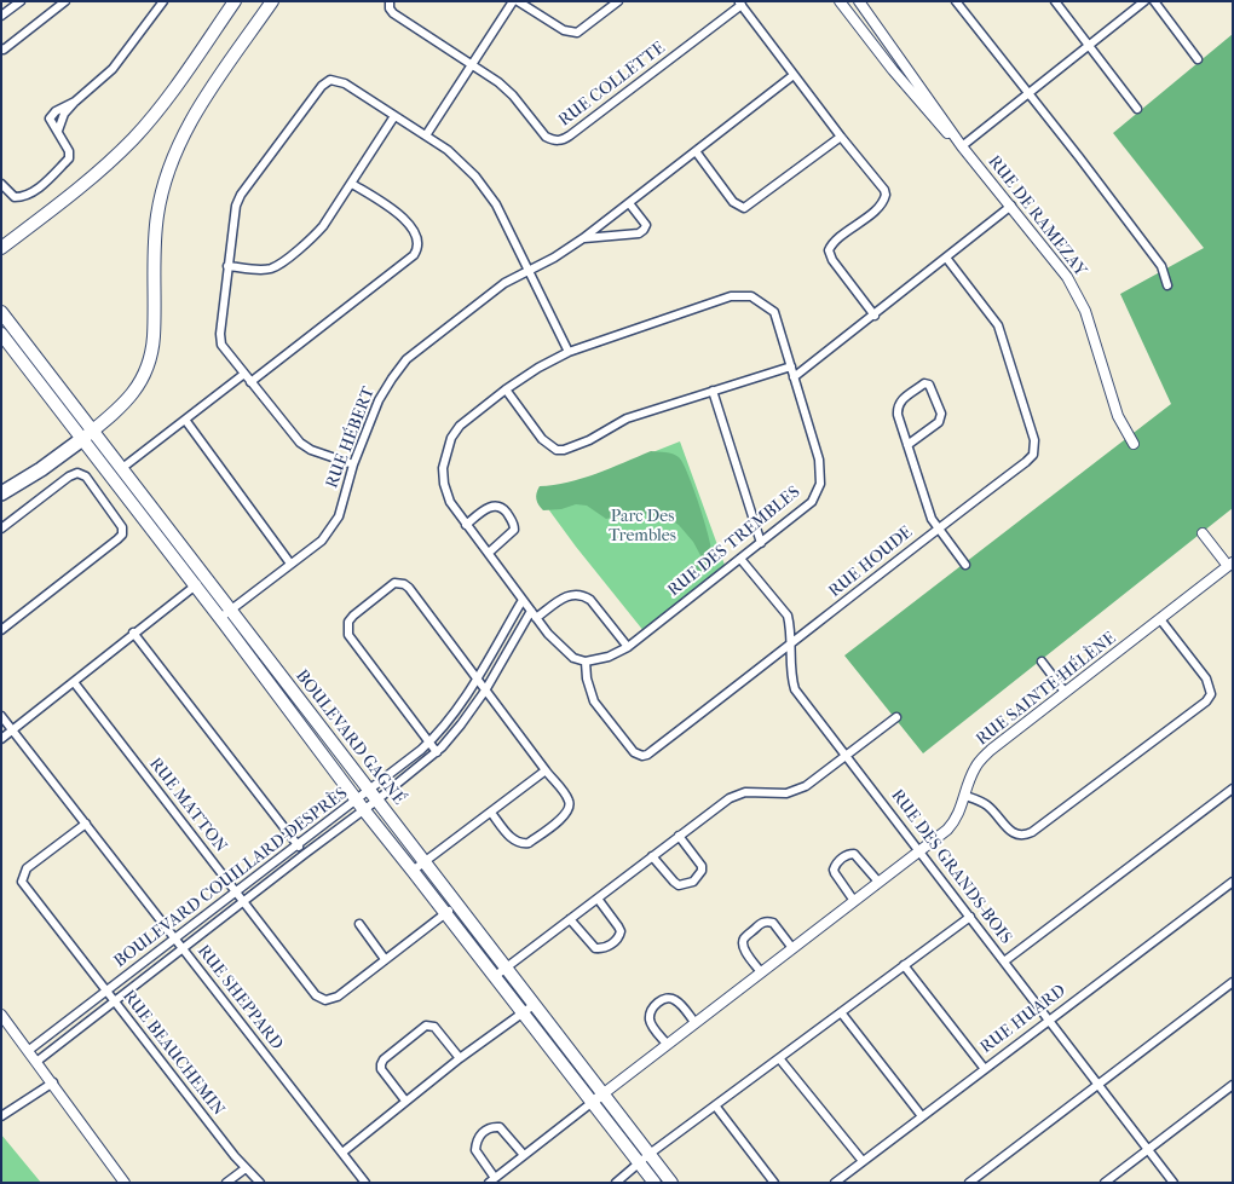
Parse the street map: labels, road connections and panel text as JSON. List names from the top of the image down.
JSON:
{
  "streets": {
    "main road": ["BOULEVARD GAGNÉ"],
    "street": [
      "RUE COLLETTE",
      "RUE DE RAMEZAY",
      "RUE HÉBERT",
      "RUE DES TREMBLES",
      "RUE HOUDE",
      "RUE SAINTE-HÉLÈNE",
      "RUE MATTON",
      "RUE DES GRANDS-BOIS",
      "BOULEVARD COUILLARD-DESPRÈS",
      "RUE SHEPPARD",
      "RUE HUARD",
      "RUE BEAUCHEMIN"
    ]
  },
  "crossings": [
    ["RUE HÉBERT", "BOULEVARD GAGNÉ"],
    ["RUE DES TREMBLES", "RUE HOUDE"],
    ["RUE DES TREMBLES", "RUE DES GRANDS-BOIS"],
    ["RUE DES TREMBLES", "BOULEVARD COUILLARD-DESPRÈS"],
    ["RUE HOUDE", "RUE DES GRANDS-BOIS"],
    ["RUE SAINTE-HÉLÈNE", "BOULEVARD GAGNÉ"],
    ["RUE SAINTE-HÉLÈNE", "RUE DES GRANDS-BOIS"],
    ["BOULEVARD GAGNÉ", "BOULEVARD COUILLARD-DESPRÈS"],
    ["RUE MATTON", "BOULEVARD COUILLARD-DESPRÈS"],
    ["RUE DES GRANDS-BOIS", "RUE HUARD"],
    ["BOULEVARD COUILLARD-DESPRÈS", "RUE SHEPPARD"],
    ["BOULEVARD COUILLARD-DESPRÈS", "RUE BEAUCHEMIN"],
    ["RUE SHEPPARD", "RUE BEAUCHEMIN"]
  ],
  "parks": ["Parc Des Trembles"]
}
